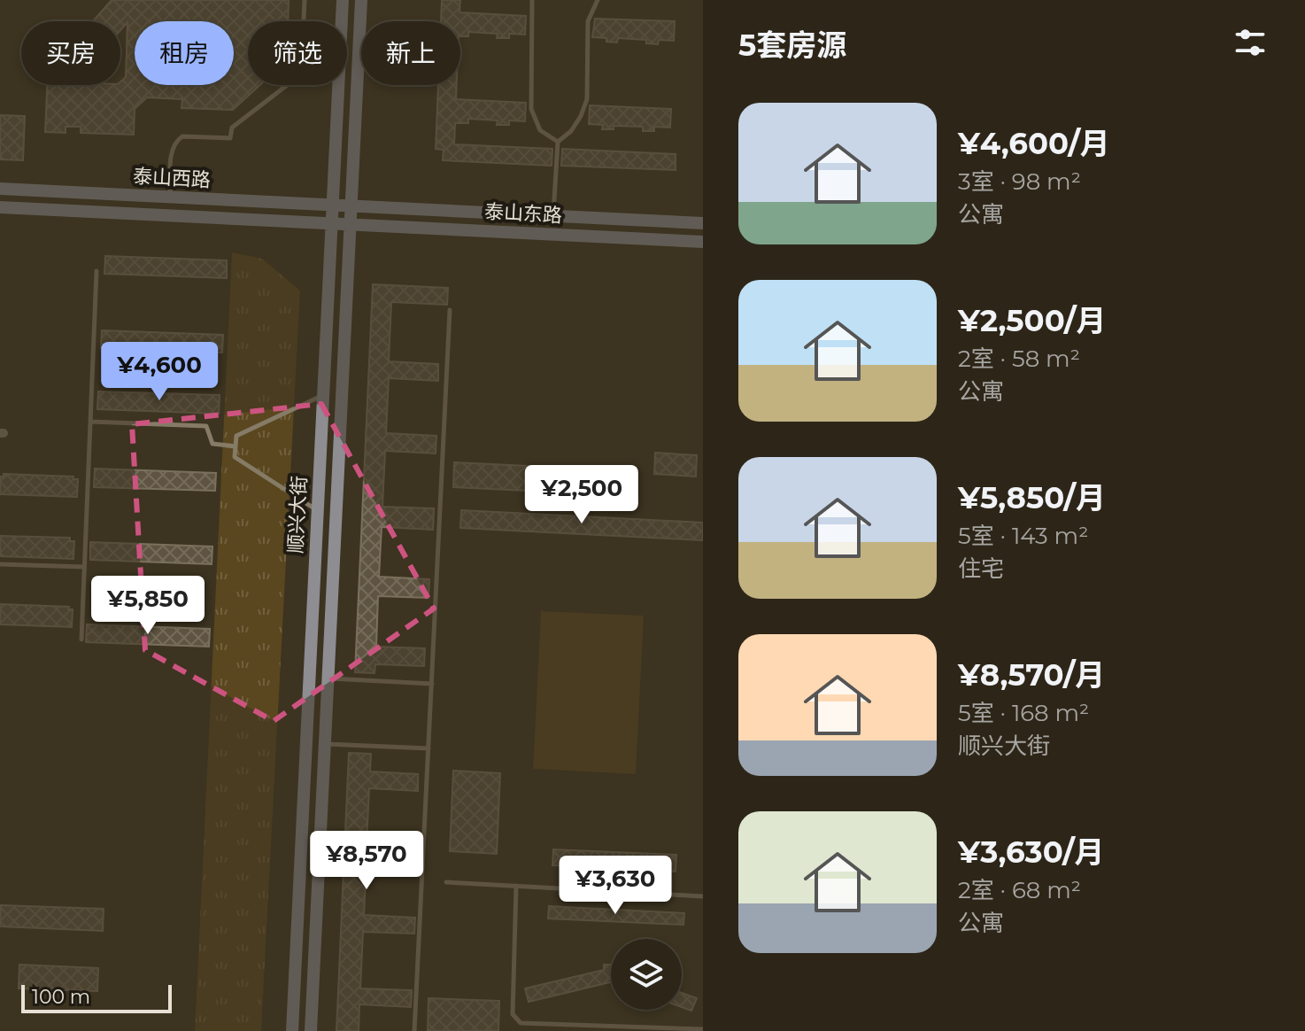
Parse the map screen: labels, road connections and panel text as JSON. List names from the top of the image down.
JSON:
{
  "streets": {
    "main road": ["泰山西路", "泰山东路", "顺兴大街"]
  },
  "crossings": [
    ["泰山西路", "泰山东路"],
    ["泰山西路", "顺兴大街"],
    ["泰山东路", "顺兴大街"]
  ],
  "scale_bar": "100 m",
  "page": {
    "heading": "5套房源",
    "chip": [
      "买房",
      "租房",
      "筛选",
      "新上"
    ],
    "list": [
      {
        "name": "¥4,600/月",
        "note": "3室 · 98 m² · 公寓"
      },
      {
        "name": "¥2,500/月",
        "note": "2室 · 58 m² · 公寓"
      },
      {
        "name": "¥5,850/月",
        "note": "5室 · 143 m² · 住宅"
      },
      {
        "name": "¥8,570/月",
        "note": "5室 · 168 m² · 顺兴大街"
      },
      {
        "name": "¥3,630/月",
        "note": "2室 · 68 m² · 公寓"
      }
    ],
    "price": [
      "¥4,600",
      "¥2,500",
      "¥5,850",
      "¥8,570",
      "¥3,630"
    ],
    "scale": "100 m"
  }
}
